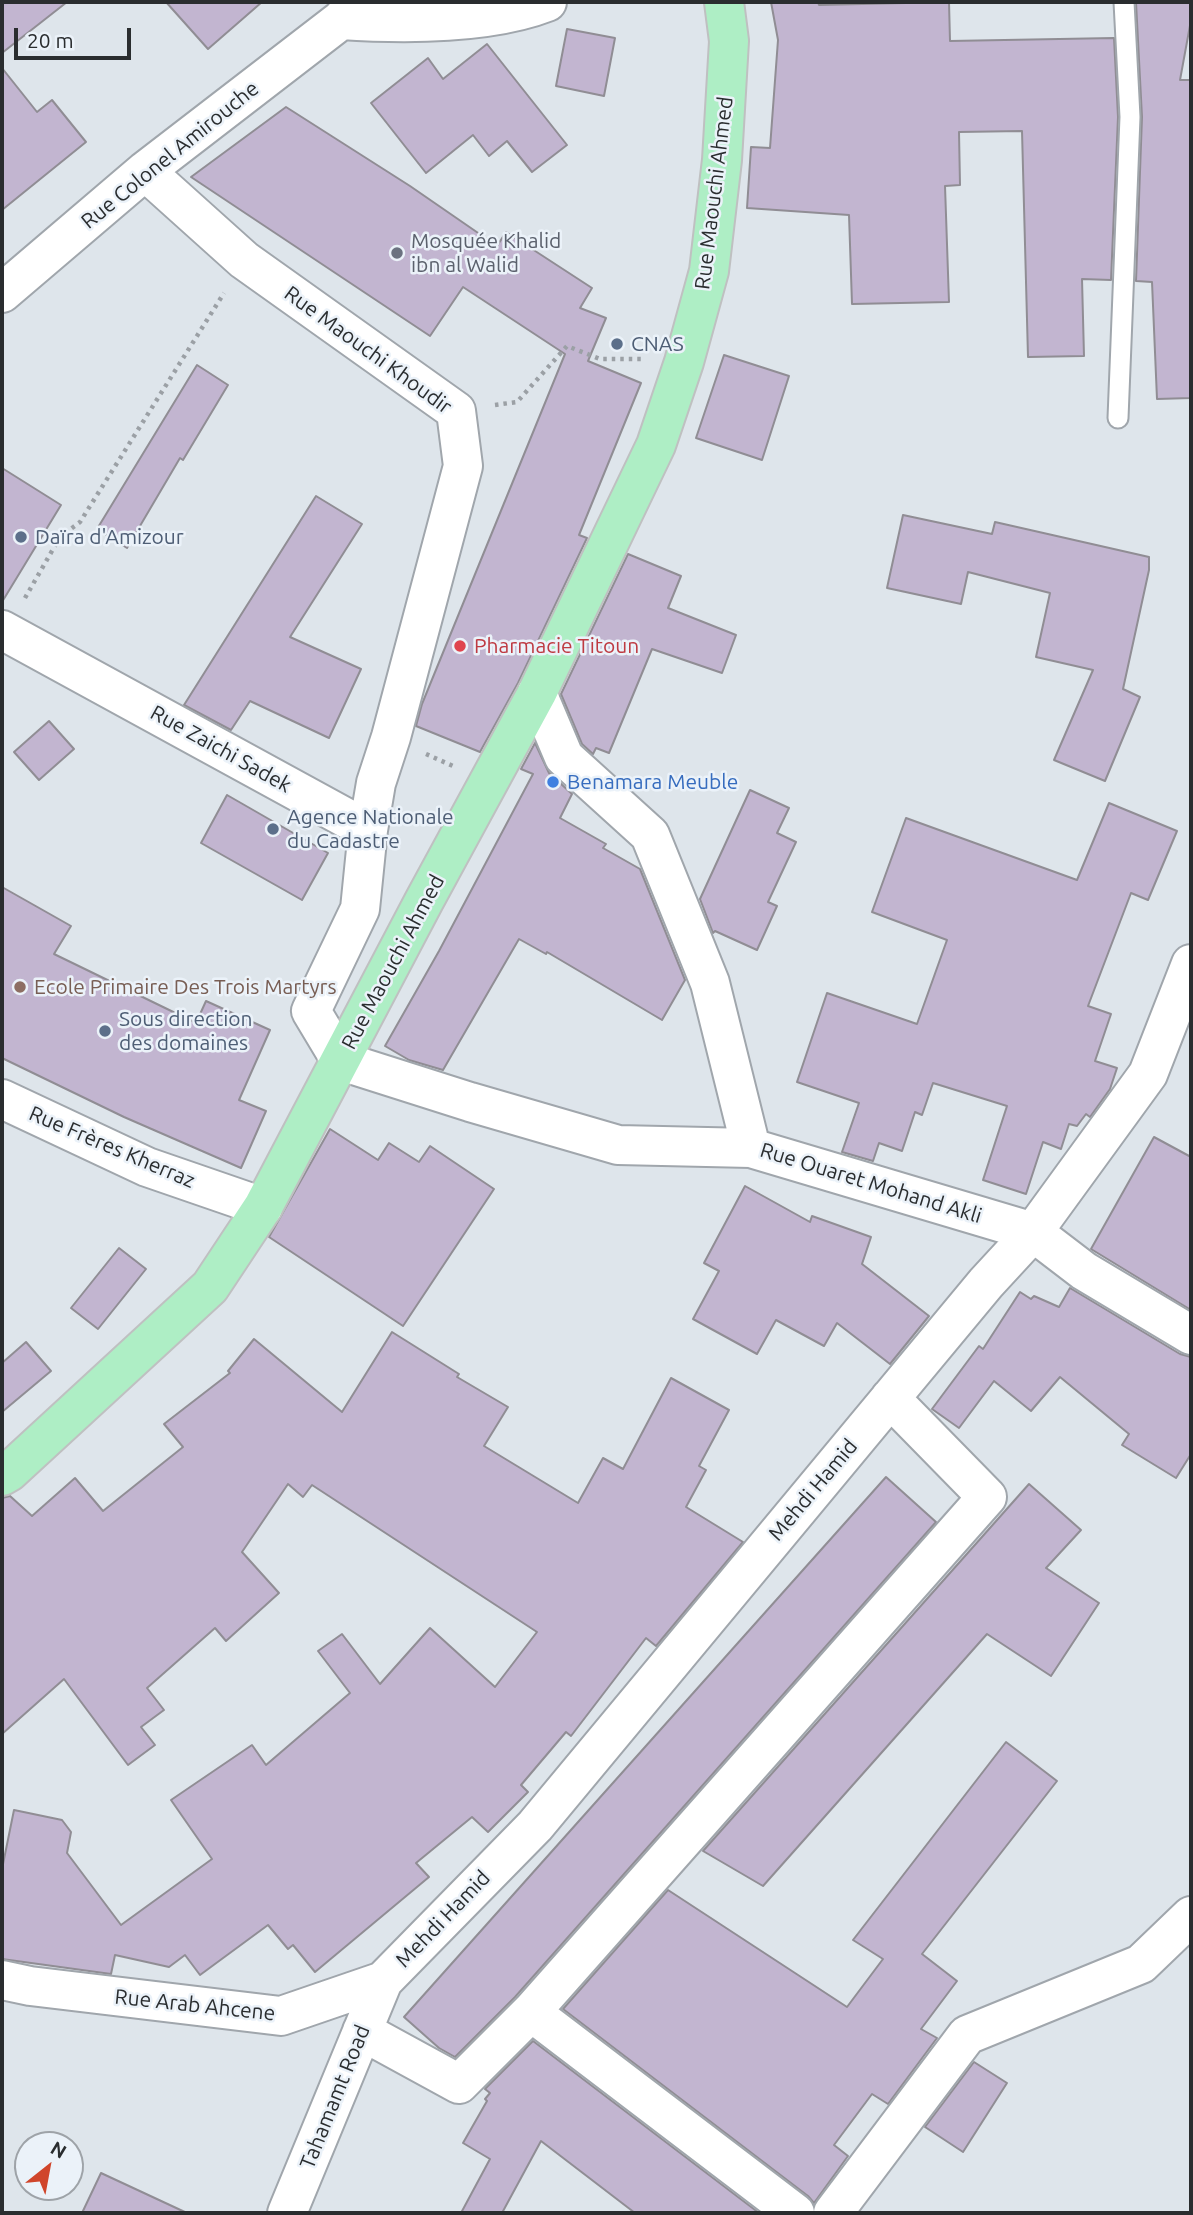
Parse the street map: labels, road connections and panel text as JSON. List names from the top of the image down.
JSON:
{
  "streets": {
    "main road": ["Rue Maouchi Ahmed"],
    "street": [
      "Rue Colonel Amirouche",
      "Rue Maouchi Khoudir",
      "Rue Zaichi Sadek",
      "Rue Frères Kherraz",
      "Rue Ouaret Mohand Akli",
      "Mehdi Hamid",
      "Rue Arab Ahcene",
      "Tahamamt Road"
    ]
  },
  "crossings": [
    ["Rue Colonel Amirouche", "Rue Maouchi Khoudir"],
    ["Rue Maouchi Ahmed", "Rue Frères Kherraz"],
    ["Rue Maouchi Ahmed", "Rue Ouaret Mohand Akli"],
    ["Rue Maouchi Khoudir", "Rue Zaichi Sadek"],
    ["Rue Ouaret Mohand Akli", "Mehdi Hamid"],
    ["Mehdi Hamid", "Rue Arab Ahcene"],
    ["Mehdi Hamid", "Tahamamt Road"],
    ["Rue Arab Ahcene", "Tahamamt Road"]
  ],
  "places": [
    "Mosquée Khalid ibn al Walid",
    "CNAS",
    "Daïra d'Amizour",
    "Pharmacie Titoun",
    "Benamara Meuble",
    "Agence Nationale du Cadastre",
    "Ecole Primaire Des Trois Martyrs",
    "Sous direction des domaines"
  ],
  "scale_bar": "20 m",
  "north": "top right"
}
